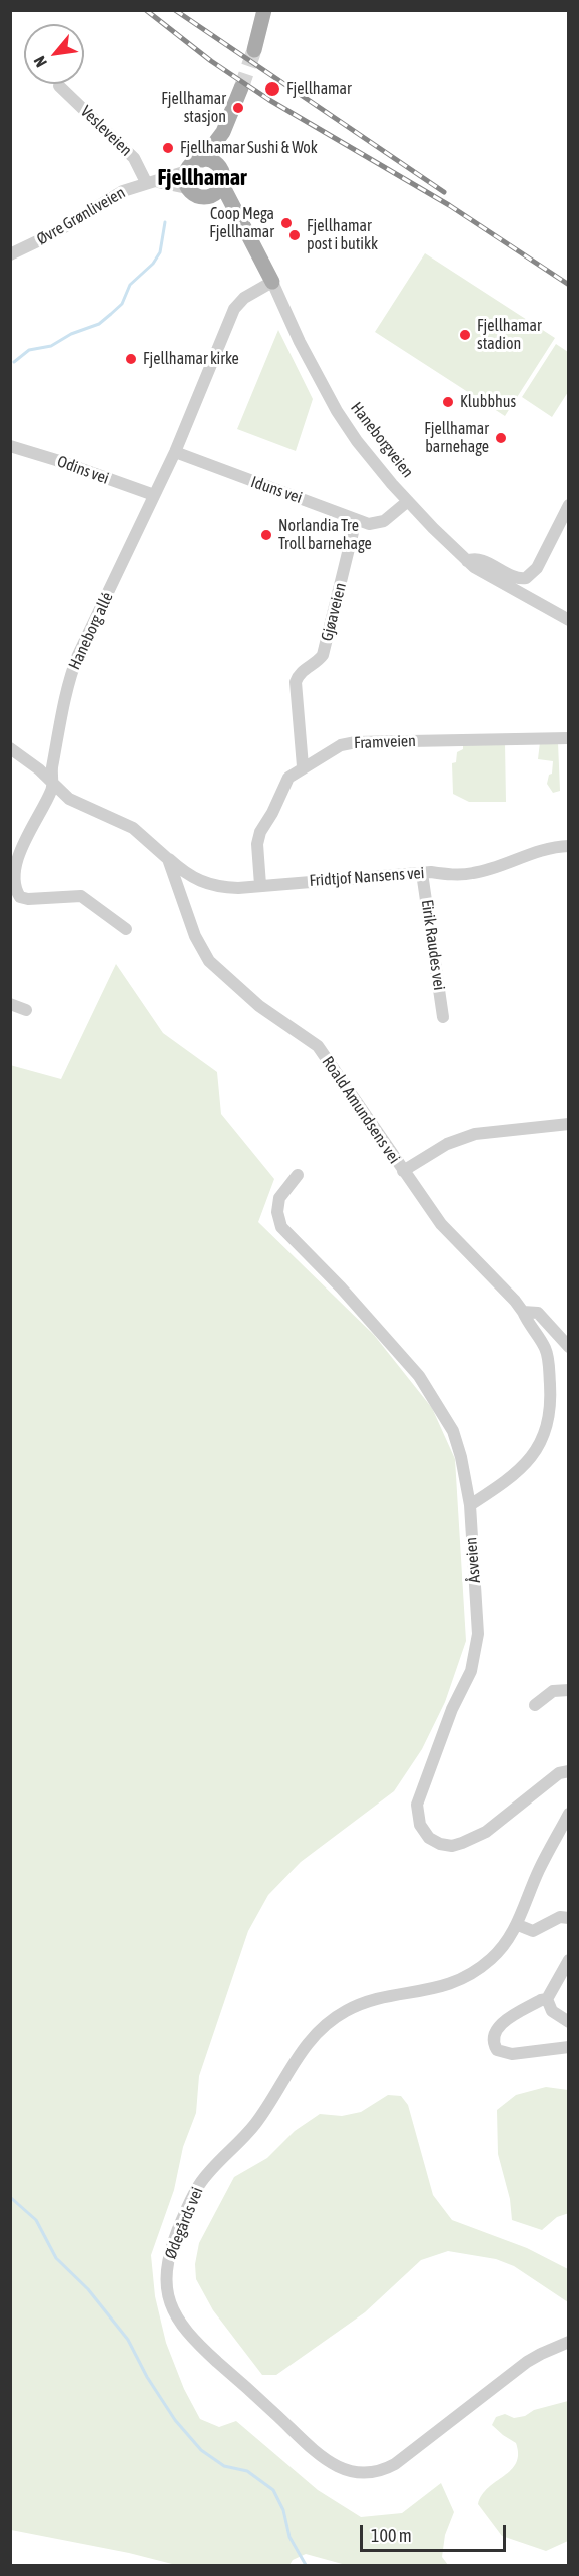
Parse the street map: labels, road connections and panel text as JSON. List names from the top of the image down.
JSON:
{
  "streets": {
    "main road": ["Haneborgveien"],
    "street": [
      "Vesleveien",
      "Øvre Grønliveien",
      "Odins vei",
      "Iduns vei",
      "Gjøaveien",
      "Haneborg allé",
      "Framveien",
      "Fridtjof Nansens vei",
      "Eirik Raudes vei",
      "Roald Amundsens vei",
      "Åsveien",
      "Ødegårds vei"
    ]
  },
  "crossings": [
    ["Vesleveien", "Øvre Grønliveien"],
    ["Øvre Grønliveien", "Haneborgveien"],
    ["Haneborgveien", "Iduns vei"],
    ["Haneborgveien", "Haneborg allé"],
    ["Odins vei", "Haneborg allé"],
    ["Iduns vei", "Gjøaveien"],
    ["Iduns vei", "Haneborg allé"],
    ["Gjøaveien", "Framveien"],
    ["Haneborg allé", "Fridtjof Nansens vei"],
    ["Framveien", "Fridtjof Nansens vei"],
    ["Fridtjof Nansens vei", "Eirik Raudes vei"],
    ["Fridtjof Nansens vei", "Roald Amundsens vei"]
  ],
  "districts": ["Fjellhamar"],
  "places": [
    "Fjellhamar",
    "Fjellhamar stasjon",
    "Fjellhamar Sushi & Wok",
    "Coop Mega Fjellhamar",
    "Fjellhamar post i butikk",
    "Fjellhamar stadion",
    "Fjellhamar kirke",
    "Klubbhus",
    "Fjellhamar barnehage",
    "Norlandia Tre Troll barnehage"
  ],
  "scale_bar": "100 m",
  "north": "bottom left"
}
